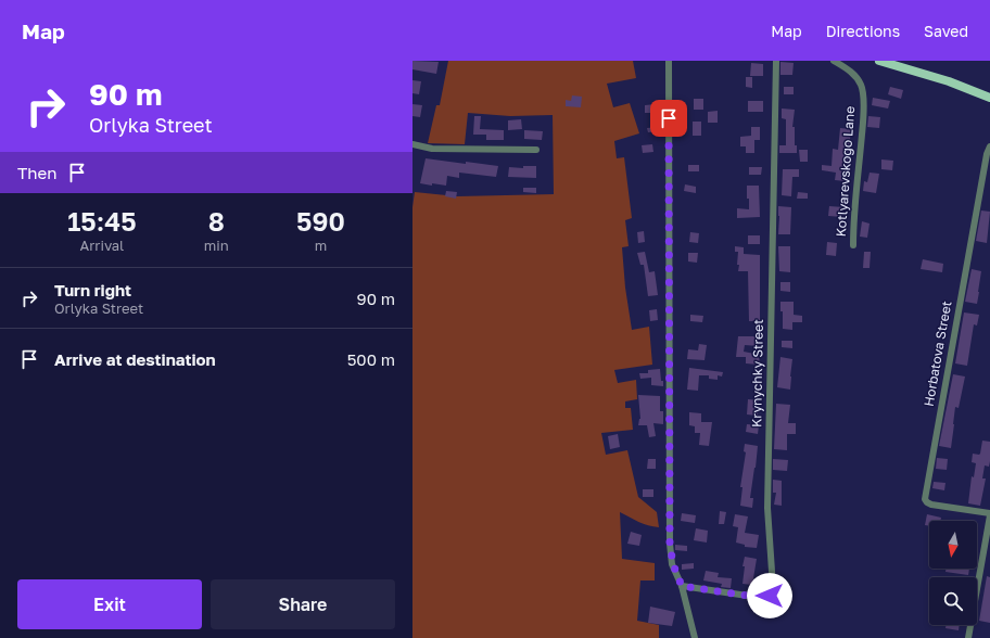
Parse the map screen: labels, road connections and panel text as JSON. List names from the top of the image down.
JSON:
{
  "streets": {
    "street": ["Kotlyarevskogo Lane", "Horbatova Street", "Krynychky Street"]
  },
  "north": "bottom",
  "page": {
    "header": "Map",
    "nav": ["Map", "Directions", "Saved"],
    "turn": ["90 m", "Orlyka Street"],
    "then": "Then",
    "eta": [
      "15:45",
      "Arrival",
      "8",
      "min",
      "590",
      "m"
    ],
    "list": [
      {
        "name": "Turn right",
        "note": "Orlyka Street",
        "value": "90 m"
      },
      {
        "name": "Arrive at destination",
        "value": "500 m"
      }
    ],
    "buttons": ["Exit", "Share"]
  }
}
